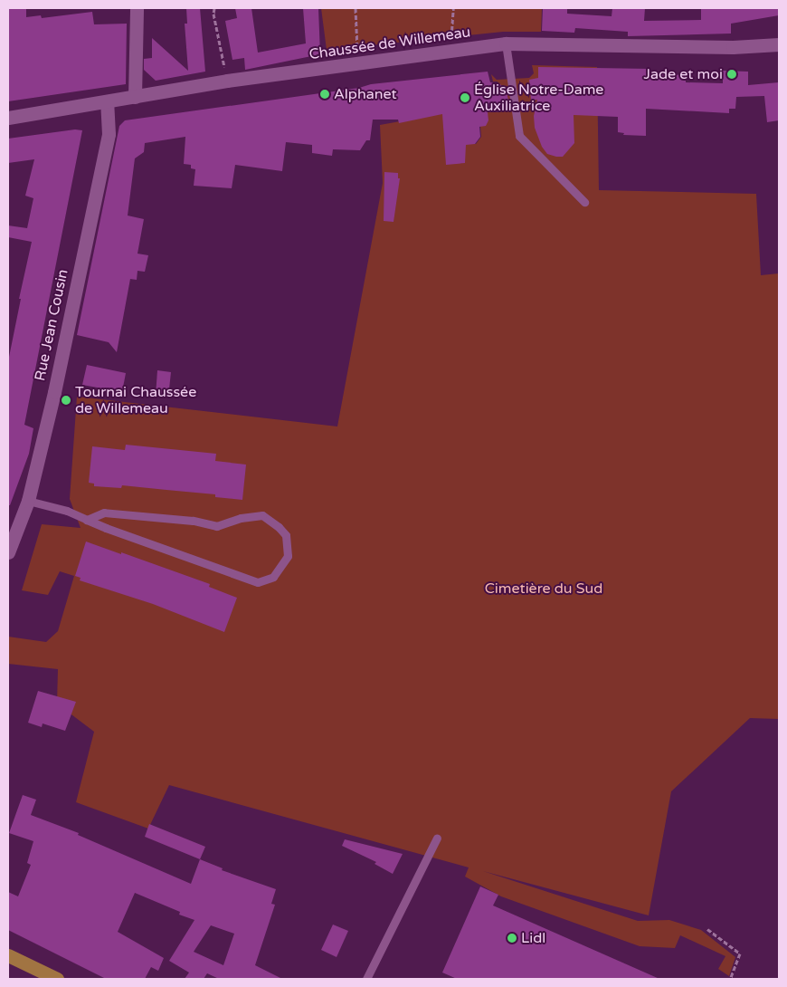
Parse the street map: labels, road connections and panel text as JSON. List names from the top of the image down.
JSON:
{
  "streets": {
    "street": ["Chaussée de Willemeau", "Rue Jean Cousin"]
  },
  "crossings": [
    ["Chaussée de Willemeau", "Rue Jean Cousin"]
  ],
  "parks": ["Cimetière du Sud"],
  "places": [
    "Jade et moi",
    "Alphanet",
    "Église Notre-Dame Auxiliatrice",
    "Tournai Chaussée de Willemeau",
    "Lidl"
  ]
}
